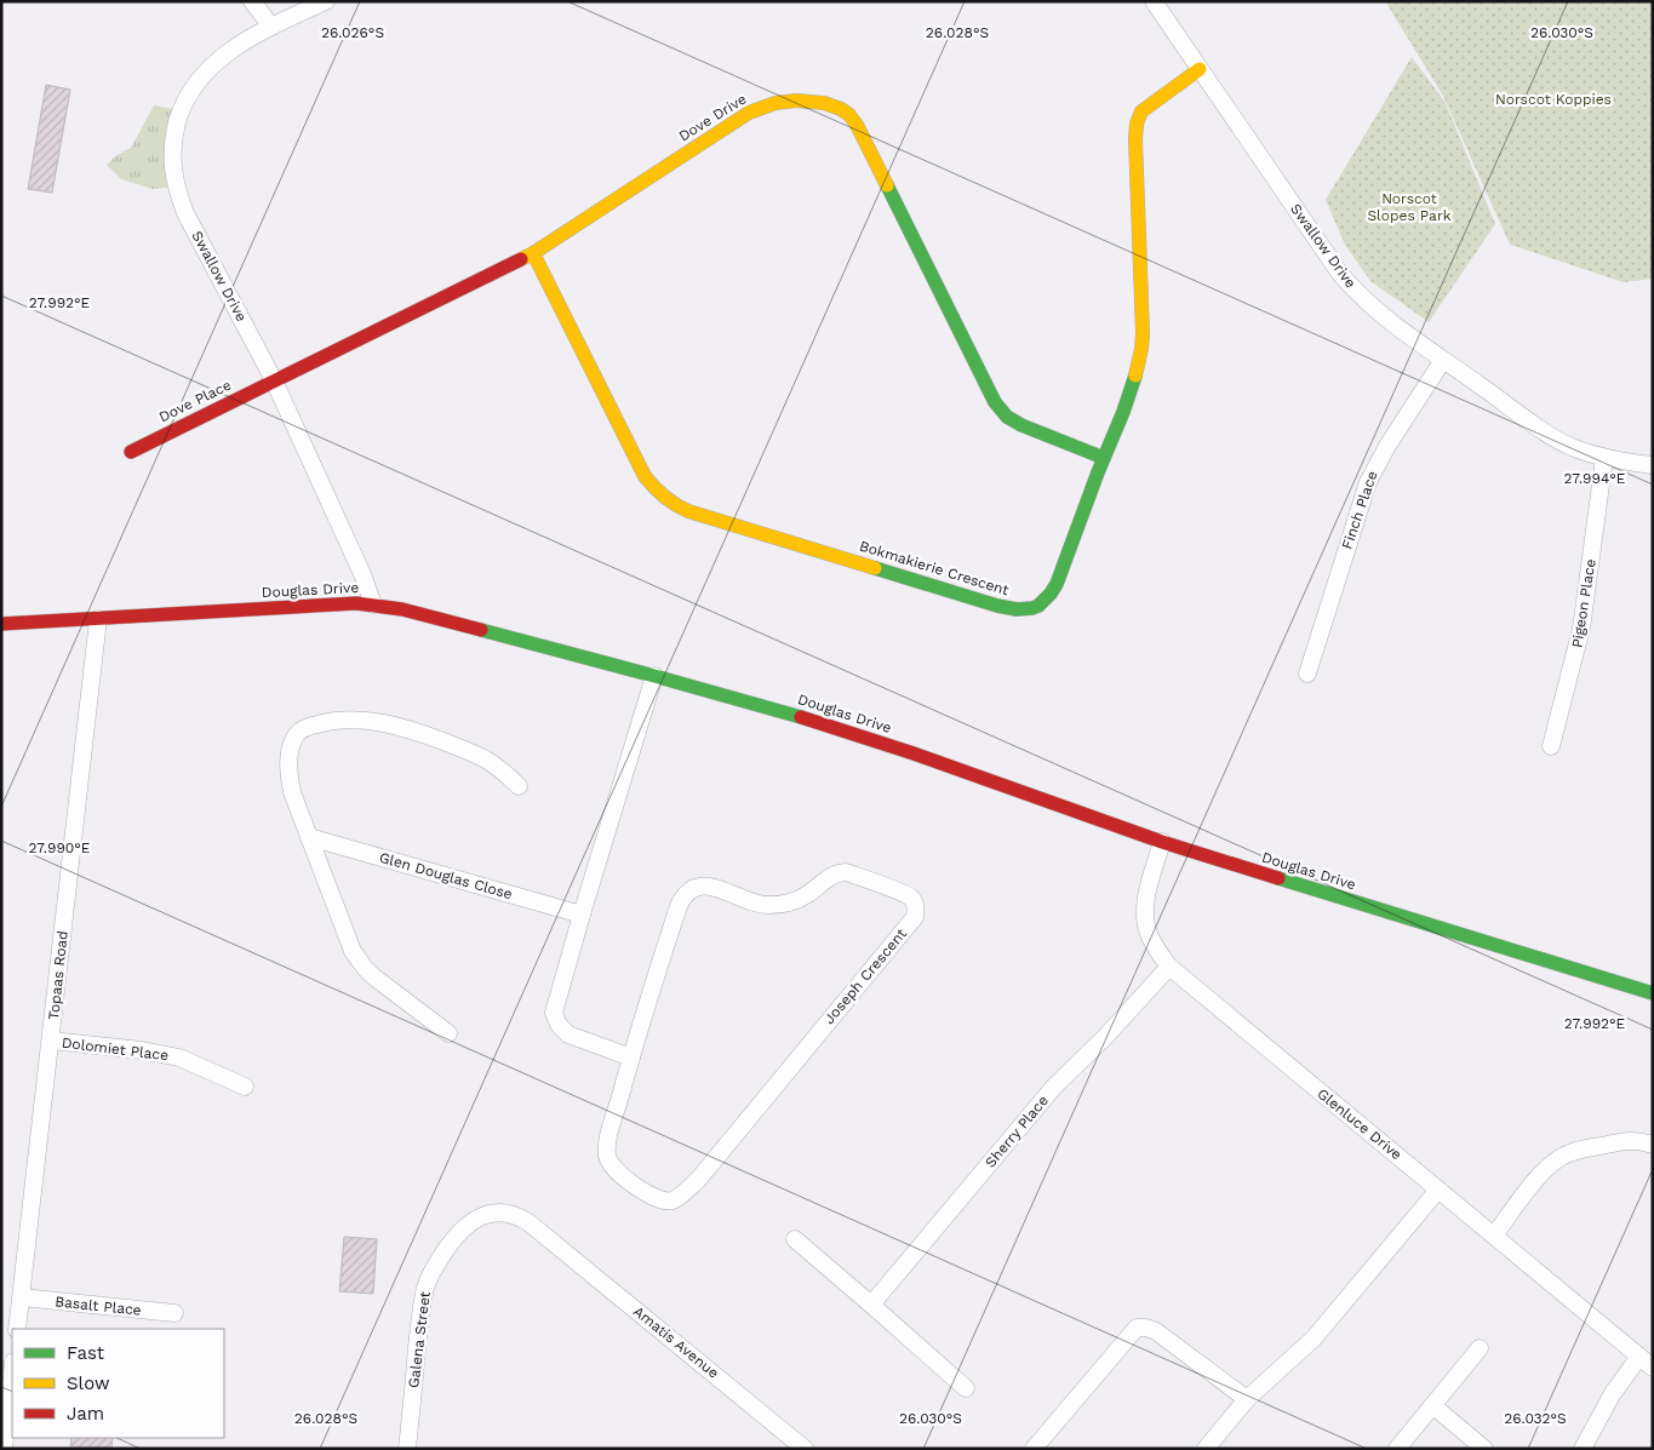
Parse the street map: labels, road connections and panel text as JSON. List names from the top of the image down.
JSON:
{
  "streets": {
    "street": [
      "Dove Drive",
      "Swallow Drive",
      "Dove Place",
      "Finch Place",
      "Bokmakierie Crescent",
      "Douglas Drive",
      "Pigeon Place",
      "Glen Douglas Close",
      "Topaas Road",
      "Joseph Crescent",
      "Dolomiet Place",
      "Glenluce Drive",
      "Sherry Place",
      "Basalt Place",
      "Galena Street",
      "Amatis Avenue"
    ]
  },
  "crossings": [
    ["Dove Drive", "Swallow Drive"],
    ["Dove Drive", "Dove Place"],
    ["Dove Drive", "Bokmakierie Crescent"],
    ["Swallow Drive", "Dove Place"],
    ["Swallow Drive", "Finch Place"],
    ["Swallow Drive", "Bokmakierie Crescent"],
    ["Swallow Drive", "Douglas Drive"],
    ["Swallow Drive", "Pigeon Place"],
    ["Douglas Drive", "Topaas Road"],
    ["Douglas Drive", "Glenluce Drive"],
    ["Topaas Road", "Dolomiet Place"],
    ["Topaas Road", "Basalt Place"],
    ["Glenluce Drive", "Sherry Place"],
    ["Galena Street", "Amatis Avenue"]
  ],
  "parks": ["Norscot Koppies", "Norscot Slopes Park"],
  "legend": ["Fast", "Slow", "Jam"],
  "coordinates": [
    "26.026°S",
    "26.028°S",
    "26.030°S",
    "27.992°E",
    "27.994°E",
    "27.990°E",
    "26.032°S"
  ]
}
